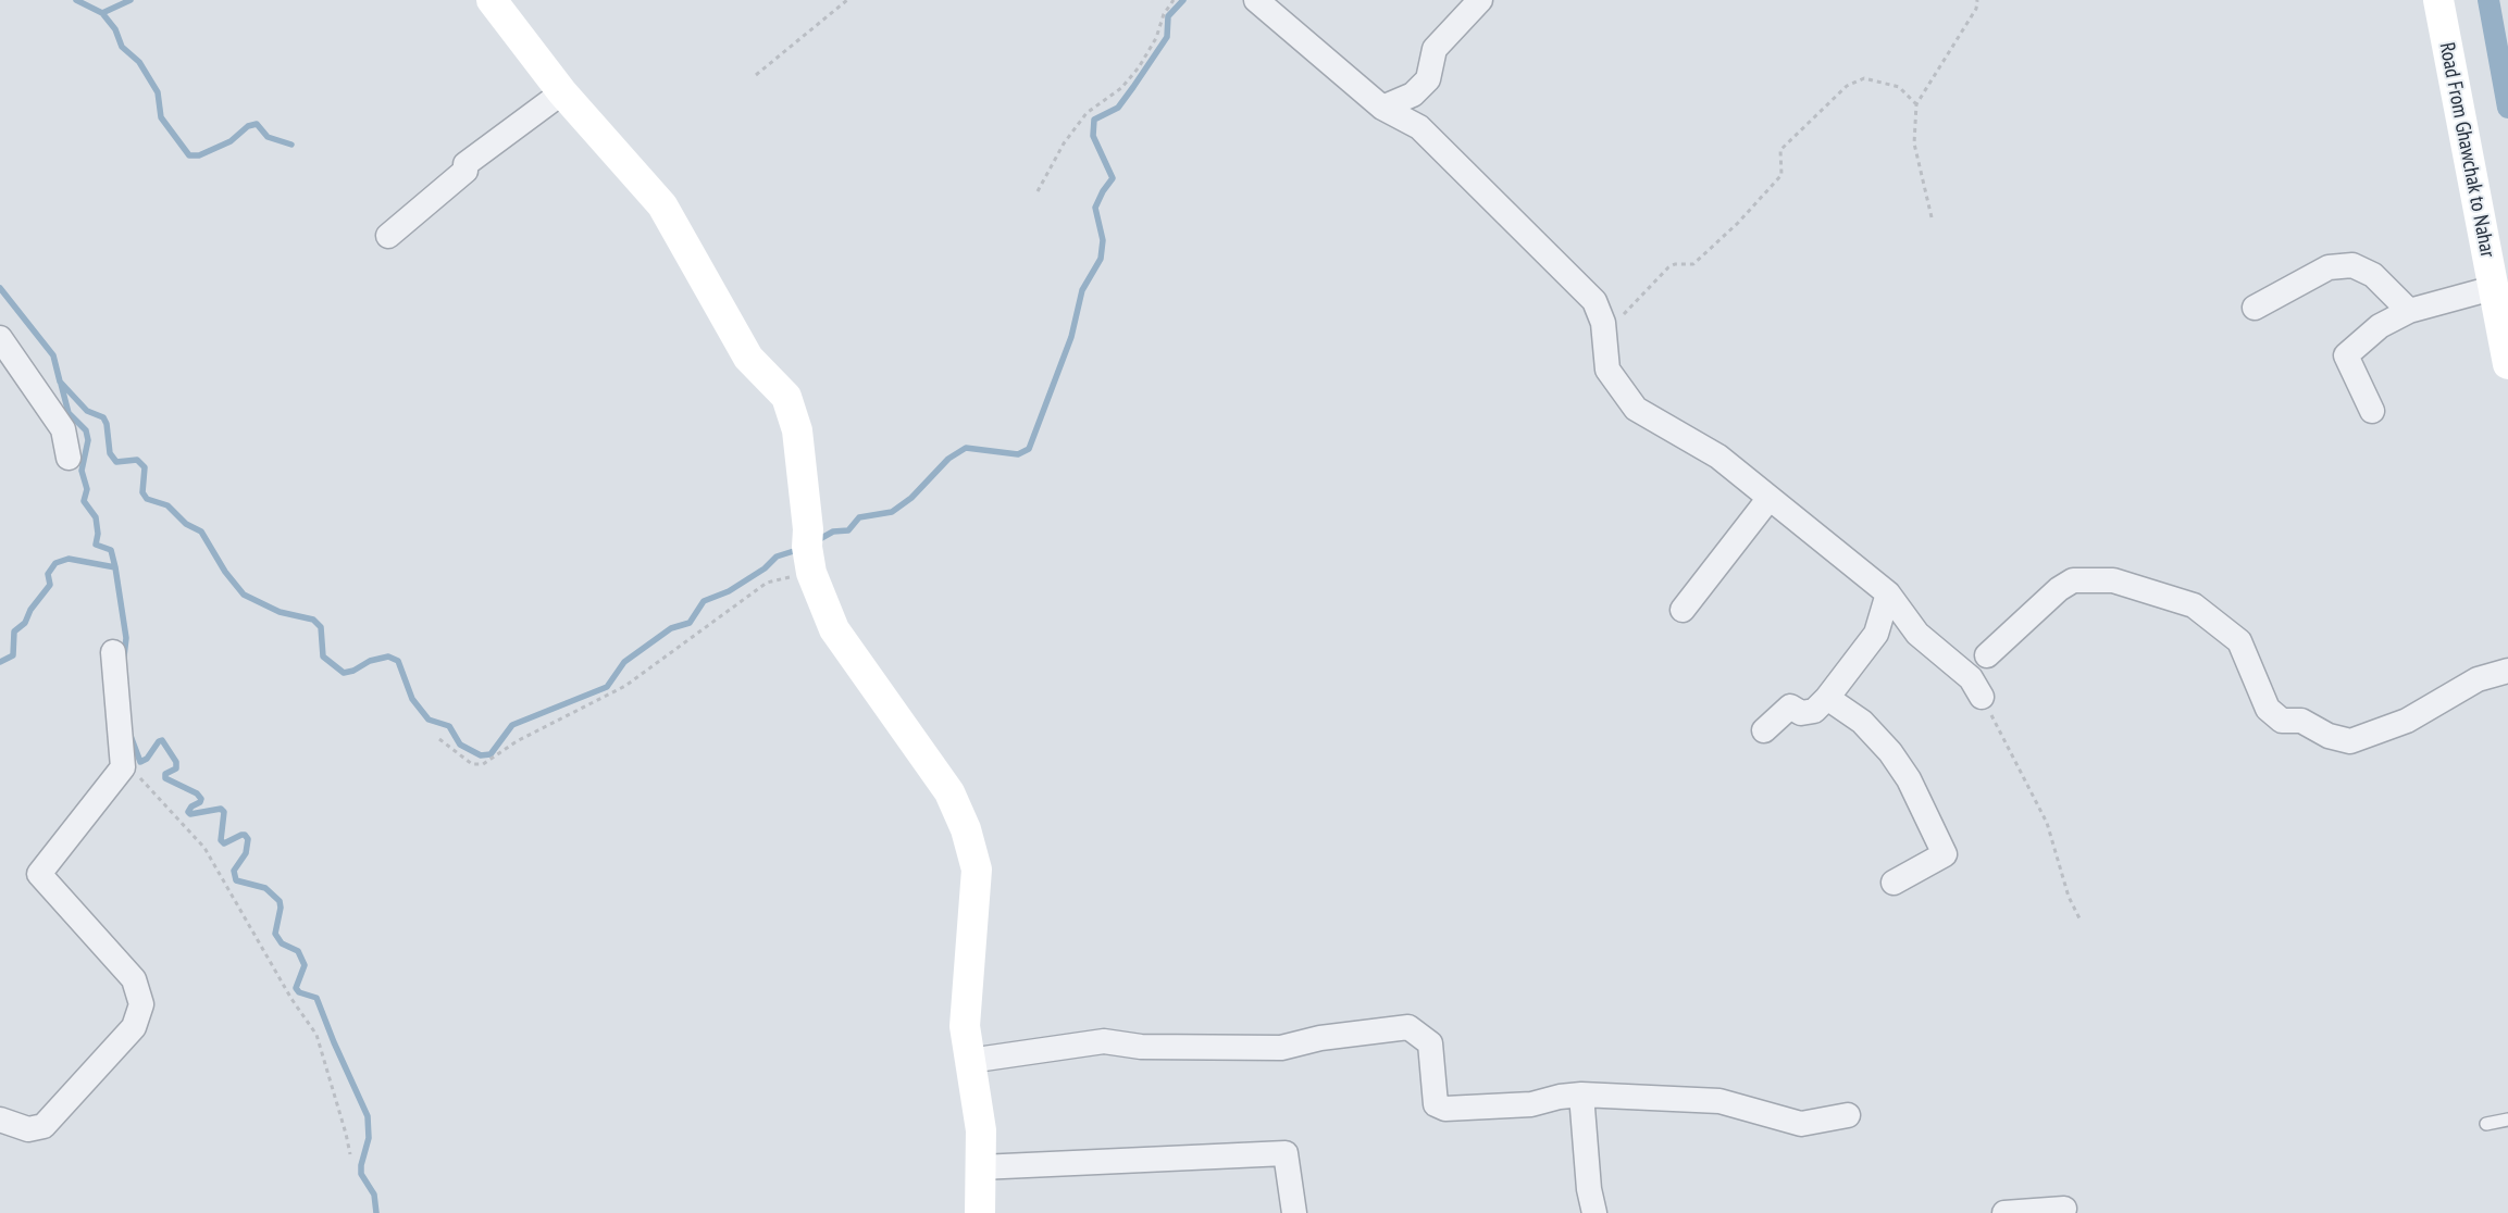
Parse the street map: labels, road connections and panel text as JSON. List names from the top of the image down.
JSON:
{
  "streets": {
    "street": ["Road From Ghawchak to Nahar"]
  }
}
